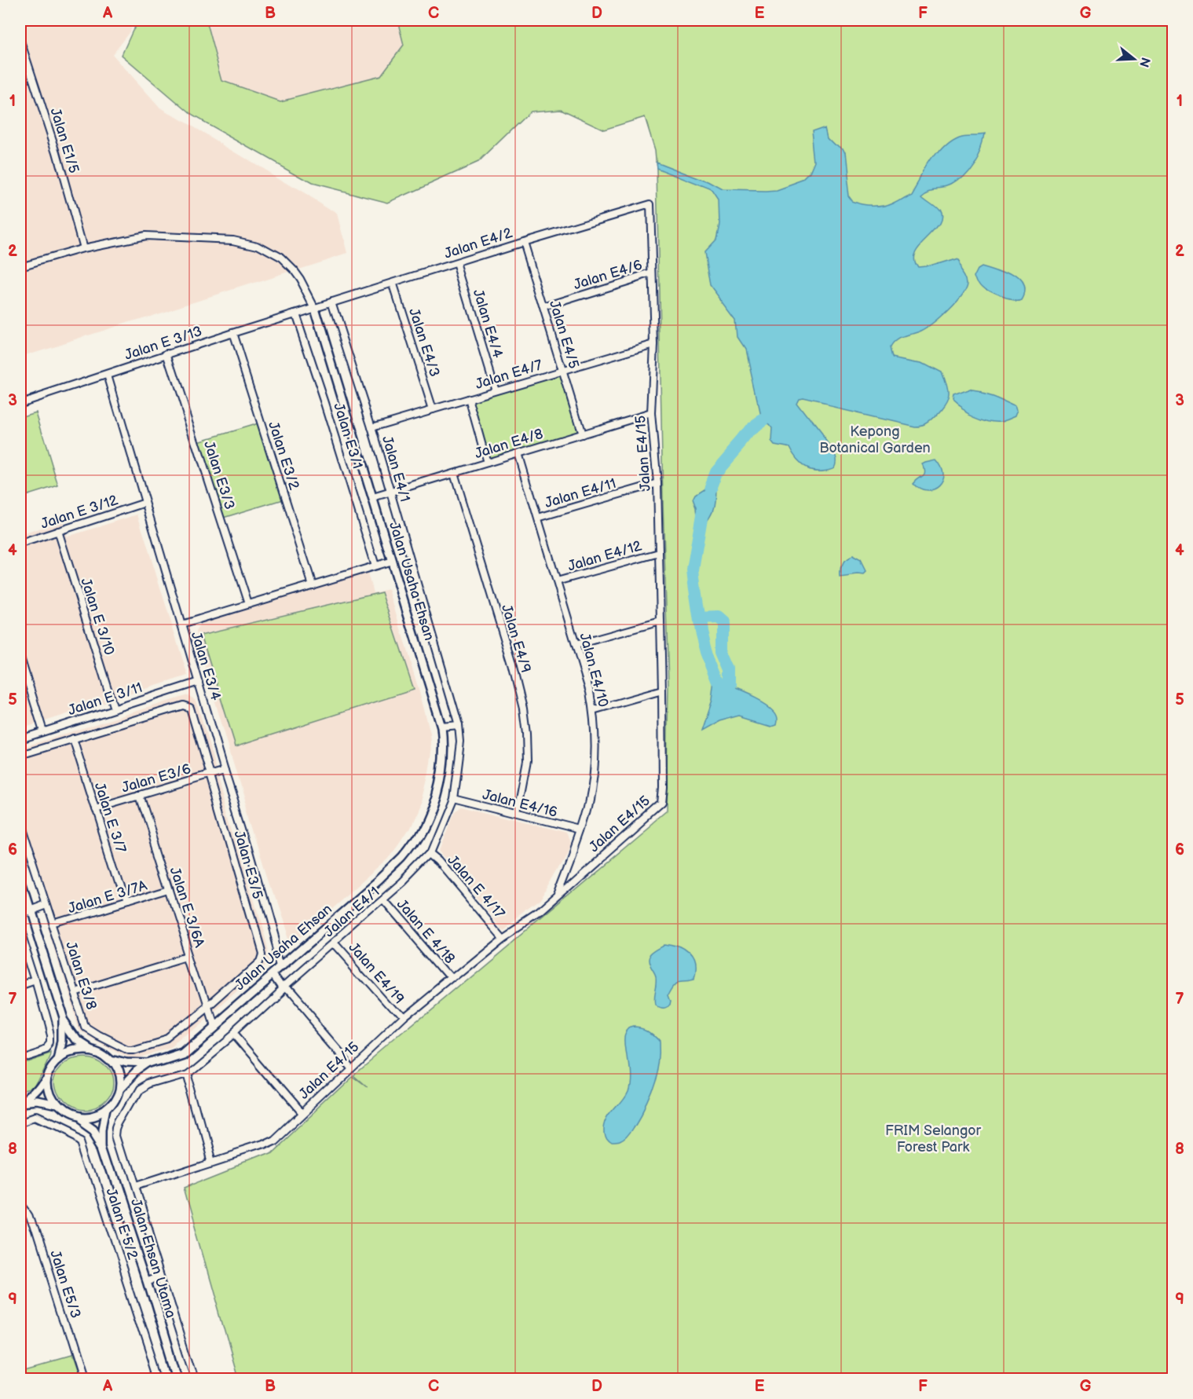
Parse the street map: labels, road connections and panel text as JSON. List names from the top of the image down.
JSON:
{
  "streets": {
    "street": [
      "Jalan E1/5",
      "Jalan E4/2",
      "Jalan E4/6",
      "Jalan E4/4",
      "Jalan E4/5",
      "Jalan E4/3",
      "Jalan E 3/13",
      "Jalan E4/7",
      "Jalan E3/1",
      "Jalan E4/8",
      "Jalan E4/15",
      "Jalan E3/2",
      "Jalan E4/1",
      "Jalan E3/3",
      "Jalan E4/11",
      "Jalan E 3/12",
      "Jalan E4/12",
      "Jalan Usaha Ehsan",
      "Jalan E 3/10",
      "Jalan E4/9",
      "Jalan E3/4",
      "Jalan E4/10",
      "Jalan E 3/11",
      "Jalan E3/6",
      "Jalan E4/16",
      "Jalan E 3/7",
      "Jalan E3/5",
      "Jalan E 4/17",
      "Jalan E 3/7A",
      "Jalan E 3/6A",
      "Jalan E 4/18",
      "Jalan E4/19",
      "Jalan E3/8",
      "Jalan E 5/2",
      "Jalan Ehsan Utama",
      "Jalan E5/3"
    ]
  },
  "crossings": [
    ["Jalan E1/5", "Jalan Usaha Ehsan"],
    ["Jalan E4/2", "Jalan E4/4"],
    ["Jalan E4/2", "Jalan E4/5"],
    ["Jalan E4/2", "Jalan E4/3"],
    ["Jalan E4/2", "Jalan E 3/13"],
    ["Jalan E4/2", "Jalan E4/15"],
    ["Jalan E4/2", "Jalan E4/1"],
    ["Jalan E4/2", "Jalan Usaha Ehsan"],
    ["Jalan E4/6", "Jalan E4/5"],
    ["Jalan E4/6", "Jalan E4/15"],
    ["Jalan E4/4", "Jalan E4/7"],
    ["Jalan E4/5", "Jalan E4/7"],
    ["Jalan E4/5", "Jalan E4/8"],
    ["Jalan E4/3", "Jalan E4/7"],
    ["Jalan E 3/13", "Jalan E3/1"],
    ["Jalan E 3/13", "Jalan E3/2"],
    ["Jalan E 3/13", "Jalan E3/3"],
    ["Jalan E 3/13", "Jalan Usaha Ehsan"],
    ["Jalan E 3/13", "Jalan E3/4"],
    ["Jalan E4/7", "Jalan E4/15"],
    ["Jalan E4/7", "Jalan E4/1"],
    ["Jalan E4/8", "Jalan E4/15"],
    ["Jalan E4/8", "Jalan E4/1"],
    ["Jalan E4/8", "Jalan Usaha Ehsan"],
    ["Jalan E4/8", "Jalan E4/9"],
    ["Jalan E4/8", "Jalan E4/10"],
    ["Jalan E4/15", "Jalan E4/11"],
    ["Jalan E4/15", "Jalan E4/12"],
    ["Jalan E4/15", "Jalan E4/10"],
    ["Jalan E4/15", "Jalan E 4/17"],
    ["Jalan E4/15", "Jalan E 4/18"],
    ["Jalan E4/15", "Jalan E4/19"],
    ["Jalan E4/1", "Jalan E4/16"],
    ["Jalan E4/1", "Jalan E 4/17"],
    ["Jalan E4/1", "Jalan E 4/18"],
    ["Jalan E4/1", "Jalan E4/19"],
    ["Jalan E4/11", "Jalan E4/10"],
    ["Jalan E 3/12", "Jalan E 3/10"],
    ["Jalan E 3/12", "Jalan E3/4"],
    ["Jalan E4/12", "Jalan E4/10"],
    ["Jalan Usaha Ehsan", "Jalan E3/4"],
    ["Jalan Usaha Ehsan", "Jalan E 3/6A"],
    ["Jalan Usaha Ehsan", "Jalan Ehsan Utama"],
    ["Jalan E 3/10", "Jalan E 3/11"],
    ["Jalan E4/9", "Jalan E4/16"],
    ["Jalan E3/4", "Jalan E 3/11"],
    ["Jalan E3/4", "Jalan E3/6"],
    ["Jalan E4/10", "Jalan E4/16"],
    ["Jalan E3/6", "Jalan E 3/7"],
    ["Jalan E3/6", "Jalan E3/5"],
    ["Jalan E3/6", "Jalan E 3/6A"],
    ["Jalan E 3/7", "Jalan E3/5"],
    ["Jalan E 3/7", "Jalan E 3/7A"],
    ["Jalan E3/5", "Jalan E 3/6A"],
    ["Jalan E3/5", "Jalan E3/8"],
    ["Jalan E 3/7A", "Jalan E 3/6A"],
    ["Jalan E 3/7A", "Jalan E3/8"],
    ["Jalan E 3/6A", "Jalan E3/8"]
  ],
  "parks": ["Kepong Botanical Garden", "FRIM Selangor Forest Park"],
  "north": "right",
  "grid": {
    "columns": [
      "A",
      "B",
      "C",
      "D",
      "E",
      "F",
      "G"
    ],
    "rows": [
      "1",
      "2",
      "3",
      "4",
      "5",
      "6",
      "7",
      "8",
      "9"
    ]
  }
}
